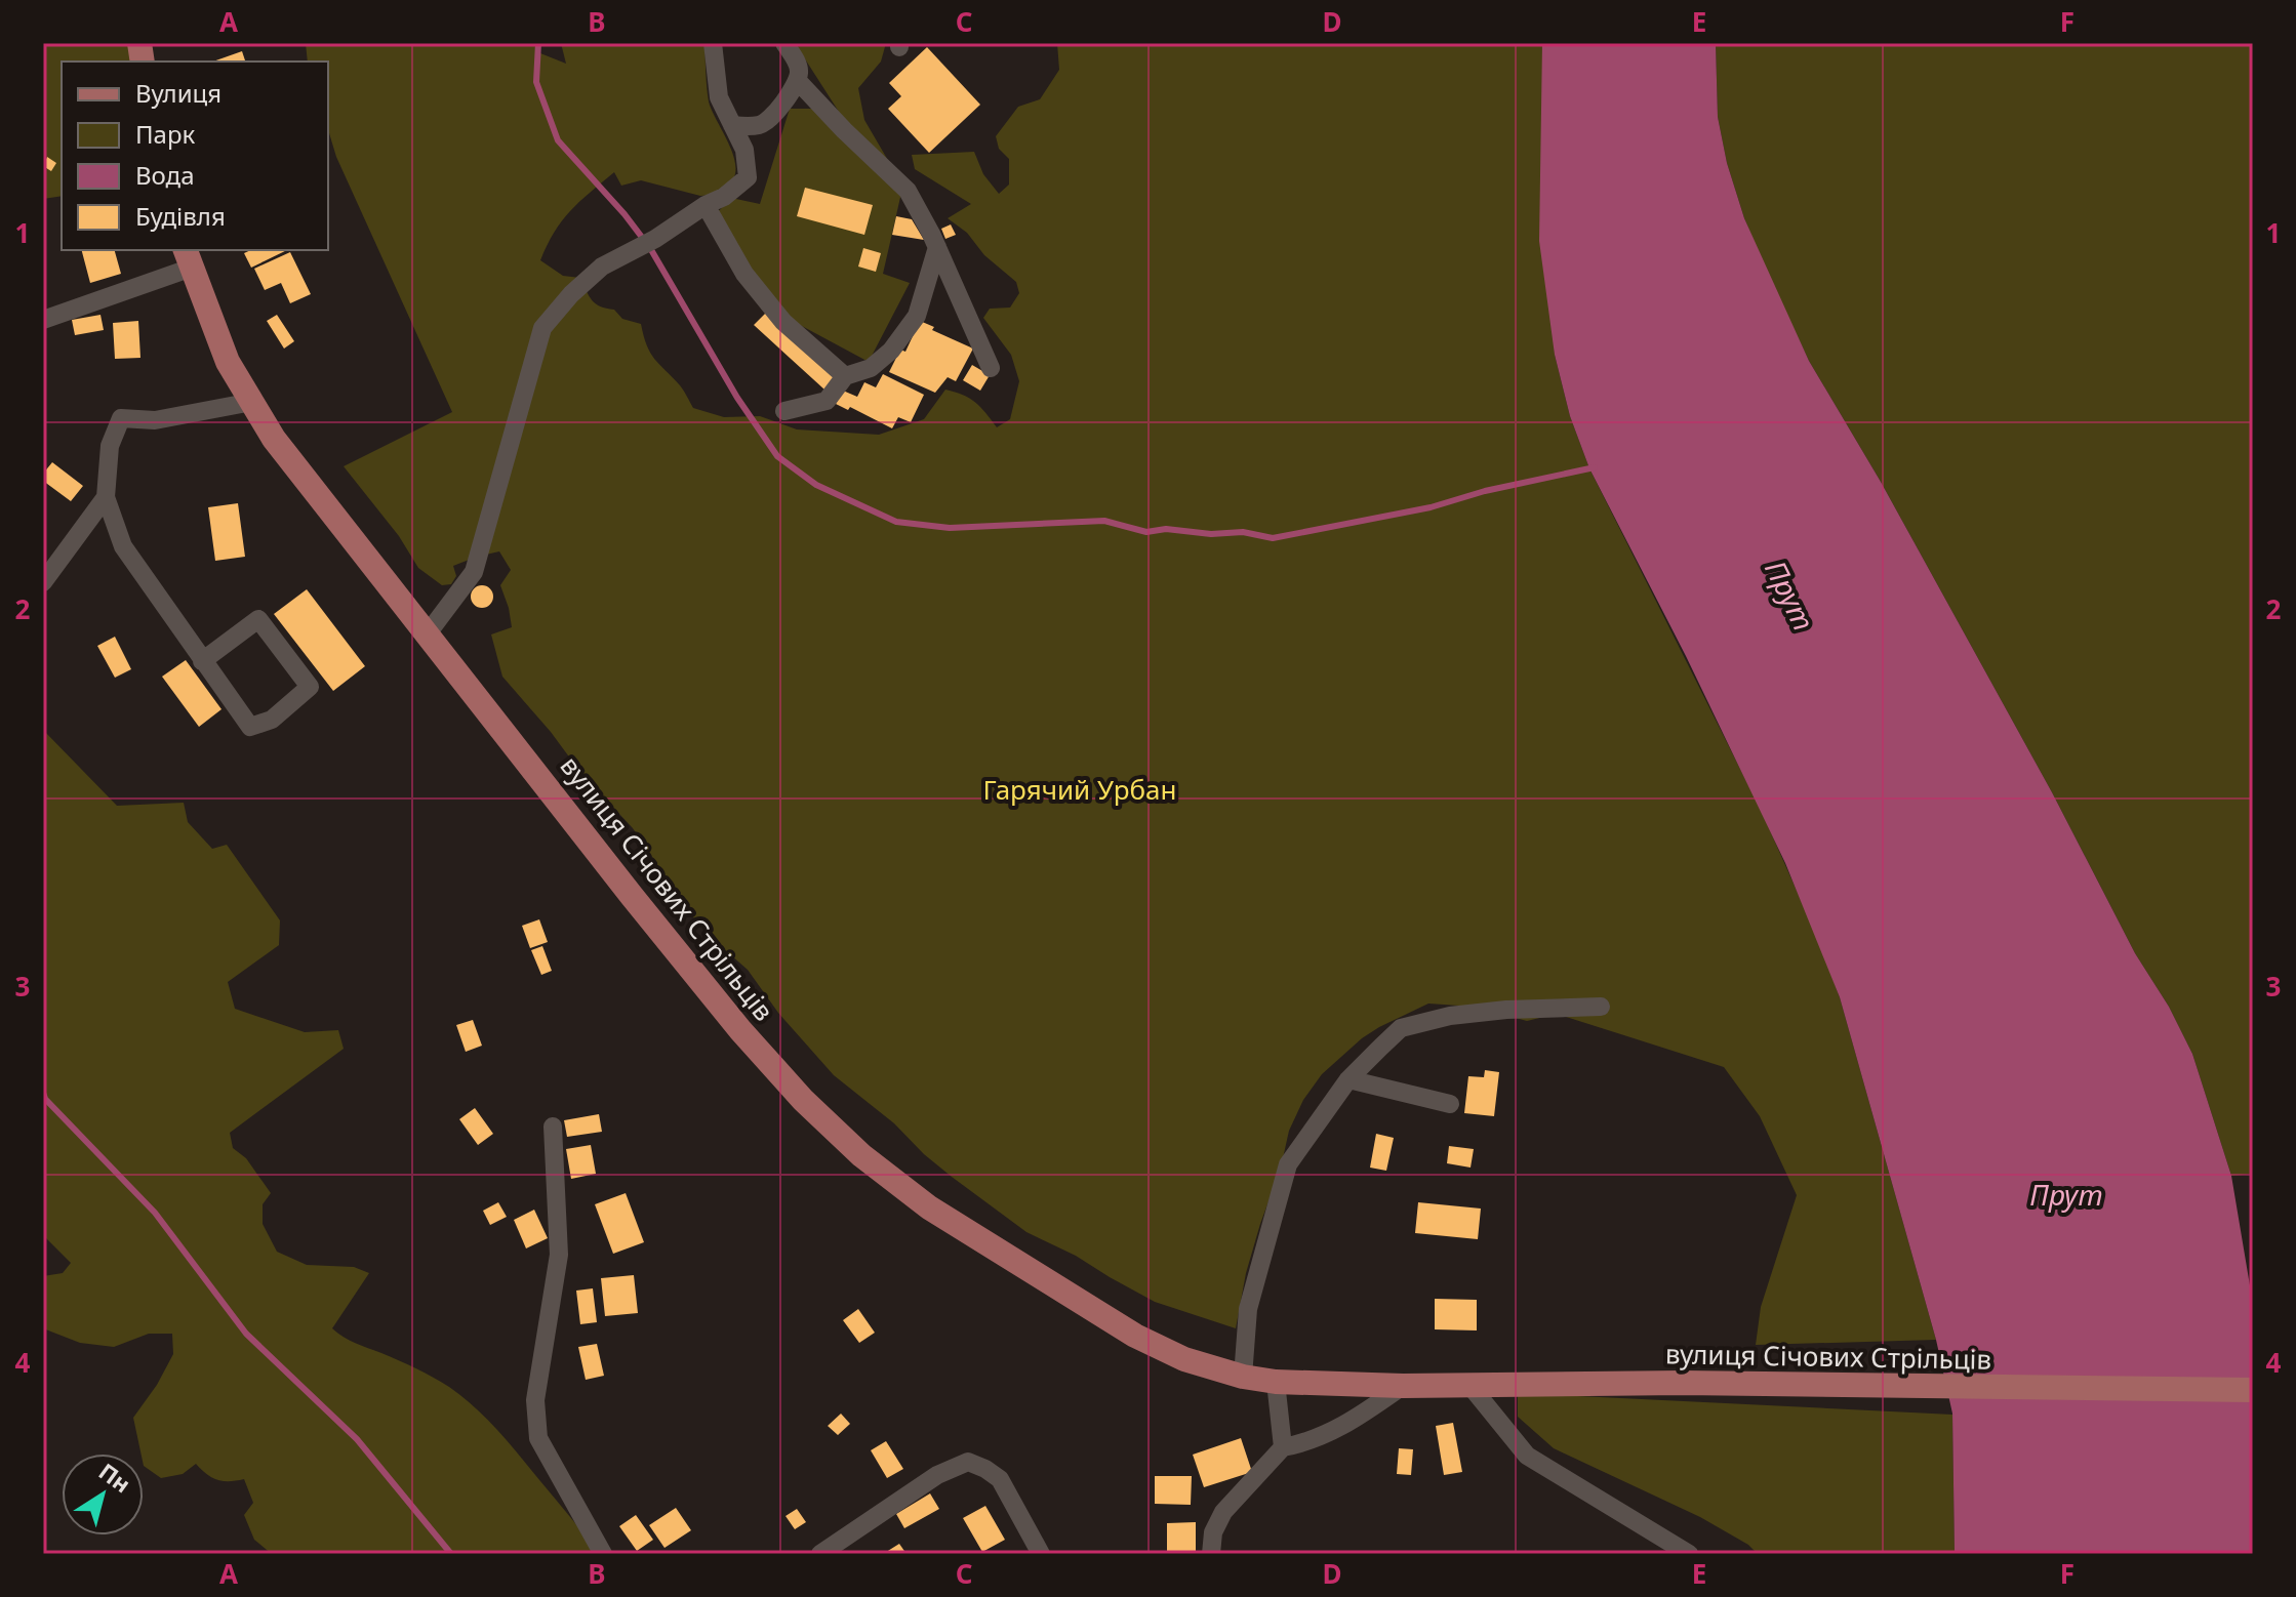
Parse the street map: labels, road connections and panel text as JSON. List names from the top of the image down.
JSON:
{
  "streets": {
    "main road": ["вулиця Січових Стрільців"]
  },
  "water": ["Прут"],
  "parks": ["Гарячий Урбан"],
  "legend": [
    "Вулиця",
    "Парк",
    "Вода",
    "Будівля"
  ],
  "north": "top right",
  "grid": {
    "columns": [
      "A",
      "B",
      "C",
      "D",
      "E",
      "F"
    ],
    "rows": [
      "1",
      "2",
      "3",
      "4"
    ]
  }
}
